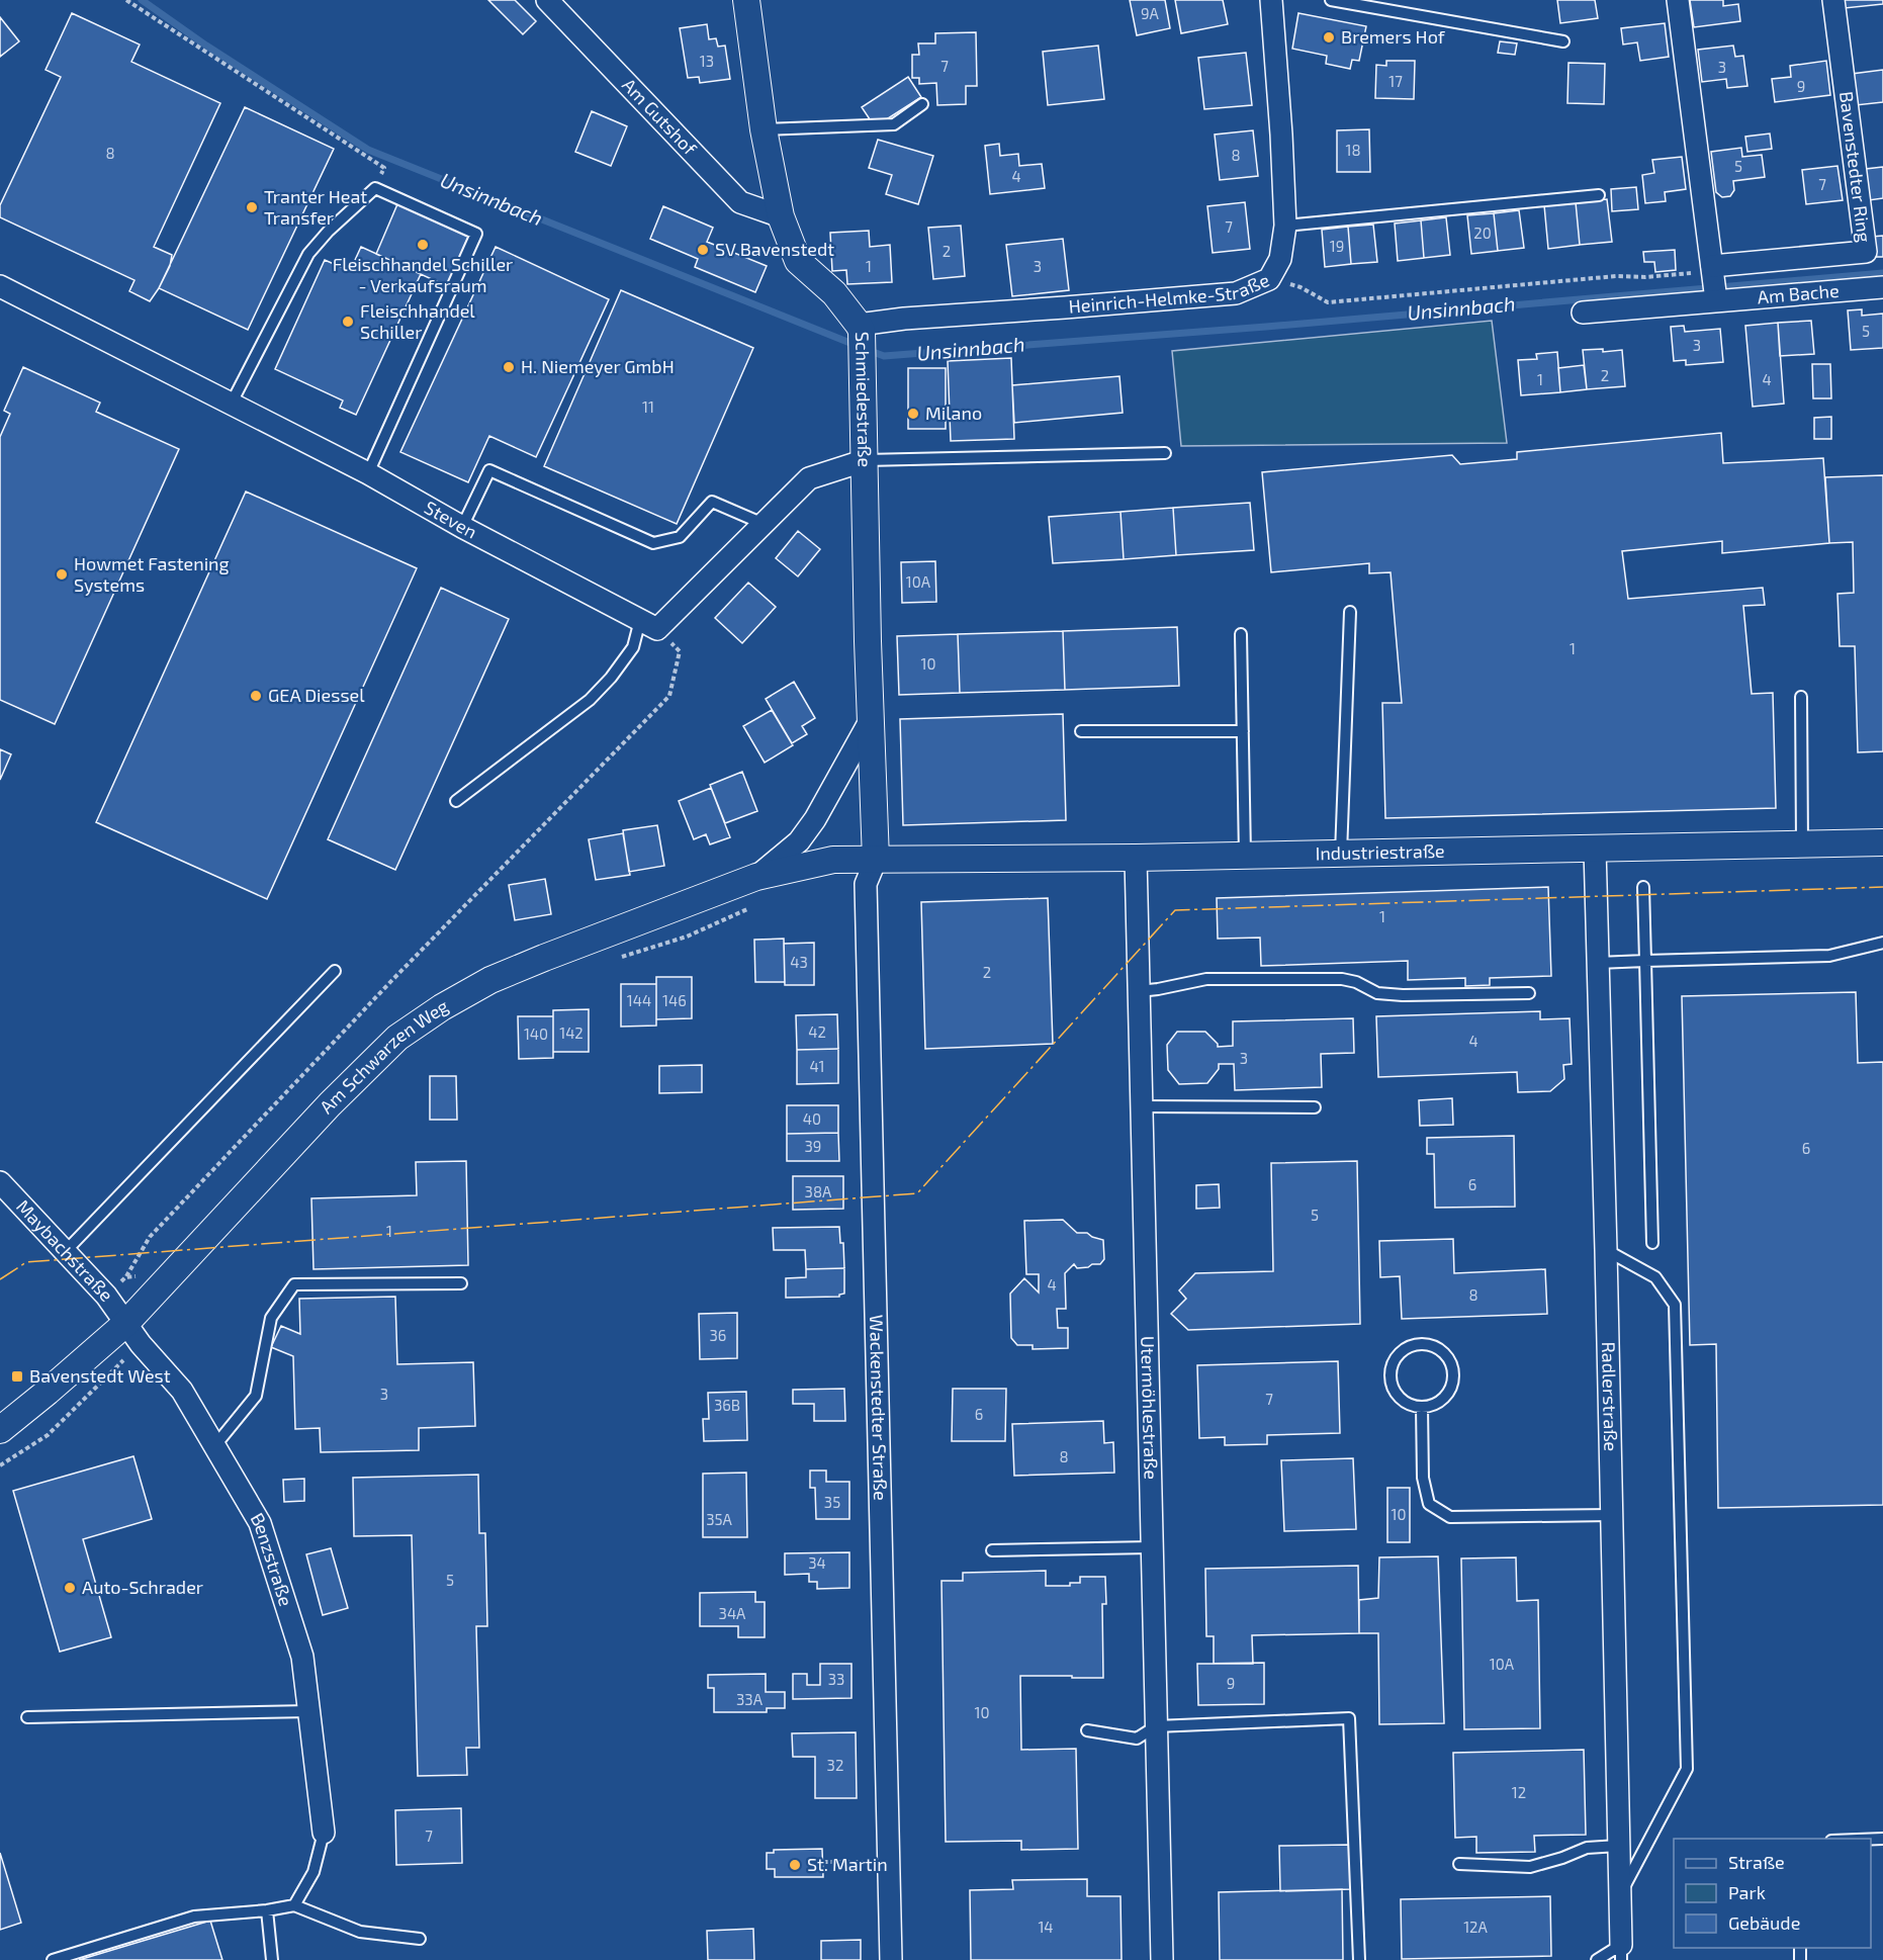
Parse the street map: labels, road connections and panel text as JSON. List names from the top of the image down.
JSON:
{
  "streets": {
    "street": [
      "Am Gutshof",
      "Bavenstedter Ring",
      "Heinrich-Helmke-Straße",
      "Am Bache",
      "Schmiedestraße",
      "Steven",
      "Industriestraße",
      "Am Schwarzen Weg",
      "Maybachstraße",
      "Radlerstraße",
      "Wackenstedter Straße",
      "Utermöhlestraße",
      "Benzstraße"
    ]
  },
  "crossings": [
    ["Am Gutshof", "Schmiedestraße"],
    ["Bavenstedter Ring", "Am Bache"],
    ["Heinrich-Helmke-Straße", "Schmiedestraße"],
    ["Schmiedestraße", "Steven"],
    ["Schmiedestraße", "Industriestraße"],
    ["Schmiedestraße", "Am Schwarzen Weg"],
    ["Schmiedestraße", "Wackenstedter Straße"],
    ["Industriestraße", "Am Schwarzen Weg"],
    ["Industriestraße", "Radlerstraße"],
    ["Industriestraße", "Wackenstedter Straße"],
    ["Industriestraße", "Utermöhlestraße"],
    ["Am Schwarzen Weg", "Maybachstraße"],
    ["Am Schwarzen Weg", "Wackenstedter Straße"],
    ["Am Schwarzen Weg", "Benzstraße"],
    ["Maybachstraße", "Benzstraße"]
  ],
  "water": ["Unsinnbach"],
  "places": {
    "other": [
      "Bremers Hof",
      "Tranter Heat Transfer",
      "Fleischhandel Schiller - Verkaufsraum",
      "SV Bavenstedt",
      "Fleischhandel Schiller",
      "H. Niemeyer GmbH",
      "Milano",
      "Howmet Fastening Systems",
      "GEA Diessel",
      "Auto-Schrader",
      "St. Martin"
    ],
    "transit": ["Bavenstedt West"]
  },
  "house_numbers": [
    "9A",
    "13",
    "7",
    "3",
    "17",
    "9",
    "18",
    "8",
    "8",
    "5",
    "4",
    "7",
    "7",
    "20",
    "19",
    "2",
    "1",
    "3",
    "5",
    "3",
    "2",
    "1",
    "4",
    "11",
    "10A",
    "1",
    "10",
    "1",
    "43",
    "2",
    "144",
    "146",
    "42",
    "142",
    "140",
    "4",
    "3",
    "41",
    "40",
    "39",
    "6",
    "6",
    "38A",
    "5",
    "1",
    "4",
    "8",
    "36",
    "3",
    "7",
    "36B",
    "6",
    "8",
    "35",
    "10",
    "35A",
    "34",
    "5",
    "34A",
    "10A",
    "33",
    "9",
    "33A",
    "10",
    "32",
    "12",
    "7",
    "14",
    "12A"
  ],
  "legend": ["Straße", "Park", "Gebäude"]
}
